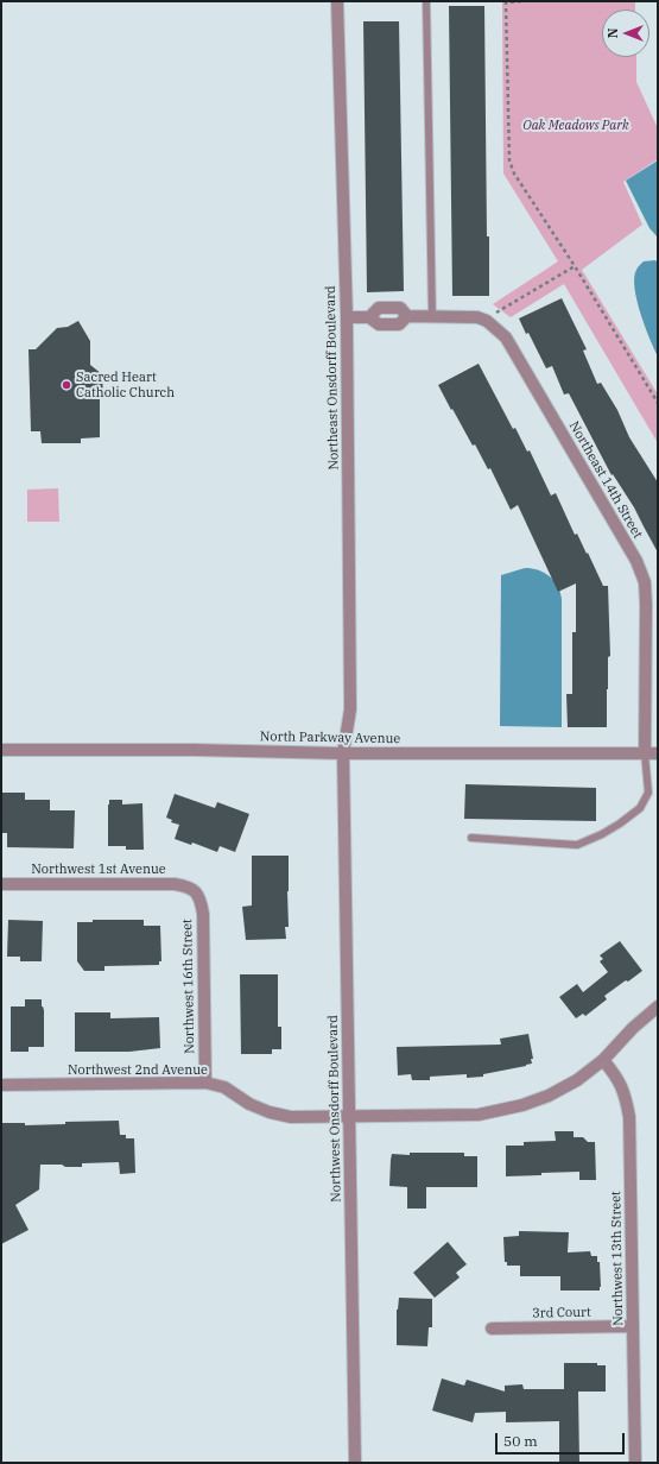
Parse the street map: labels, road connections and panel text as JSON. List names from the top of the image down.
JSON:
{
  "streets": {
    "street": [
      "Northeast Onsdorff Boulevard",
      "Northeast 14th Street",
      "North Parkway Avenue",
      "Northwest 1st Avenue",
      "Northwest 16th Street",
      "Northwest 2nd Avenue",
      "Northwest Onsdorff Boulevard",
      "Northwest 13th Street",
      "3rd Court"
    ]
  },
  "crossings": [
    ["Northeast Onsdorff Boulevard", "Northeast 14th Street"],
    ["Northeast Onsdorff Boulevard", "North Parkway Avenue"],
    ["Northeast Onsdorff Boulevard", "Northwest Onsdorff Boulevard"],
    ["Northeast 14th Street", "North Parkway Avenue"],
    ["North Parkway Avenue", "Northwest Onsdorff Boulevard"],
    ["Northwest 1st Avenue", "Northwest 16th Street"],
    ["Northwest 16th Street", "Northwest 2nd Avenue"],
    ["Northwest 2nd Avenue", "Northwest Onsdorff Boulevard"],
    ["Northwest 2nd Avenue", "Northwest 13th Street"],
    ["Northwest 13th Street", "3rd Court"]
  ],
  "parks": ["Oak Meadows Park"],
  "places": ["Sacred Heart Catholic Church"],
  "scale_bar": "50 m",
  "north": "left"
}
